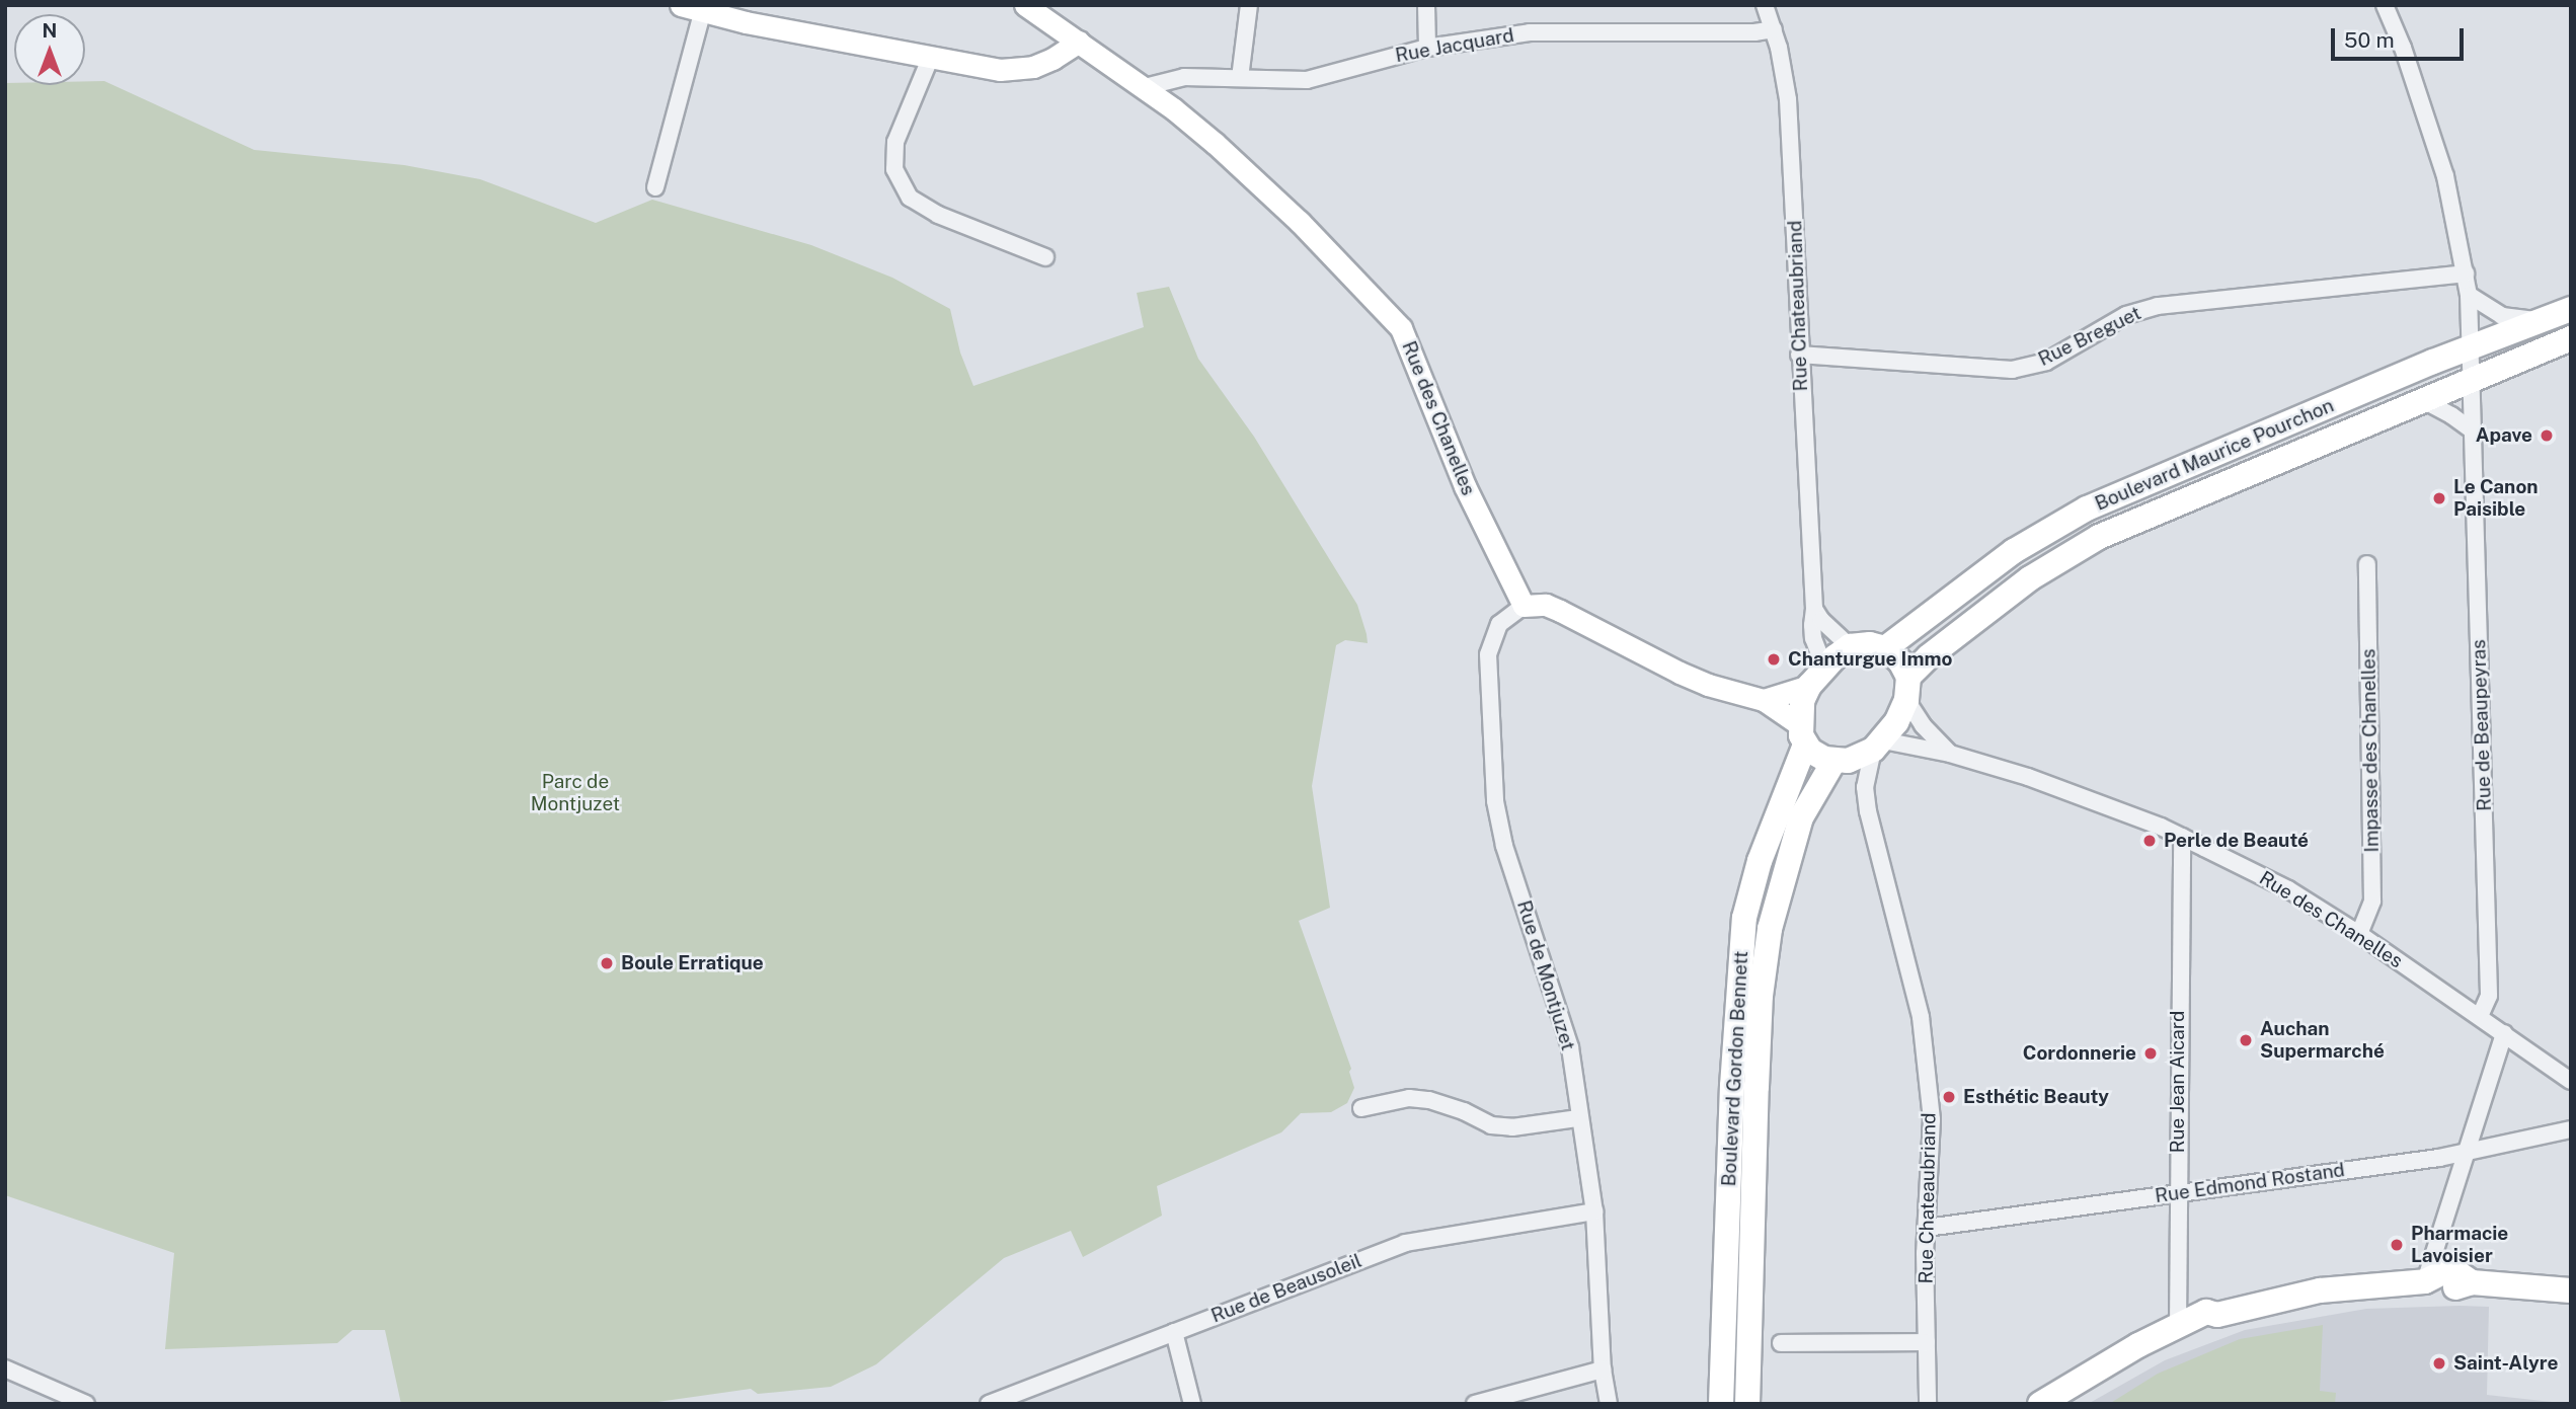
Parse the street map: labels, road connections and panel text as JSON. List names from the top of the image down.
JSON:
{
  "streets": {
    "main road": ["Boulevard Maurice Pourchon", "Boulevard Gordon Bennett"],
    "street": [
      "Rue Jacquard",
      "Rue Chateaubriand",
      "Rue Breguet",
      "Rue des Chanelles",
      "Rue de Beaupeyras",
      "Impasse des Chanelles",
      "Rue de Montjuzet",
      "Rue Jean Aicard",
      "Rue Edmond Rostand",
      "Rue de Beausoleil"
    ]
  },
  "crossings": [
    ["Rue Jacquard", "Rue Chateaubriand"],
    ["Rue Jacquard", "Rue des Chanelles"],
    ["Rue Chateaubriand", "Rue Breguet"],
    ["Rue Chateaubriand", "Rue des Chanelles"],
    ["Rue Chateaubriand", "Boulevard Maurice Pourchon"],
    ["Rue Chateaubriand", "Boulevard Gordon Bennett"],
    ["Rue Chateaubriand", "Rue Edmond Rostand"],
    ["Rue Breguet", "Rue de Beaupeyras"],
    ["Rue des Chanelles", "Boulevard Maurice Pourchon"],
    ["Rue des Chanelles", "Rue de Beaupeyras"],
    ["Rue des Chanelles", "Impasse des Chanelles"],
    ["Rue des Chanelles", "Rue de Montjuzet"],
    ["Rue des Chanelles", "Boulevard Gordon Bennett"],
    ["Rue des Chanelles", "Rue Jean Aicard"],
    ["Boulevard Maurice Pourchon", "Rue de Beaupeyras"],
    ["Boulevard Maurice Pourchon", "Boulevard Gordon Bennett"],
    ["Rue de Montjuzet", "Rue de Beausoleil"],
    ["Rue Jean Aicard", "Rue Edmond Rostand"]
  ],
  "parks": ["Parc de Montjuzet"],
  "places": [
    "Apave",
    "Le Canon Paisible",
    "Chanturgue Immo",
    "Perle de Beauté",
    "Boule Erratique",
    "Auchan Supermarché",
    "Cordonnerie",
    "Esthétic Beauty",
    "Pharmacie Lavoisier",
    "Saint-Alyre"
  ],
  "scale_bar": "50 m",
  "north": "top"
}
